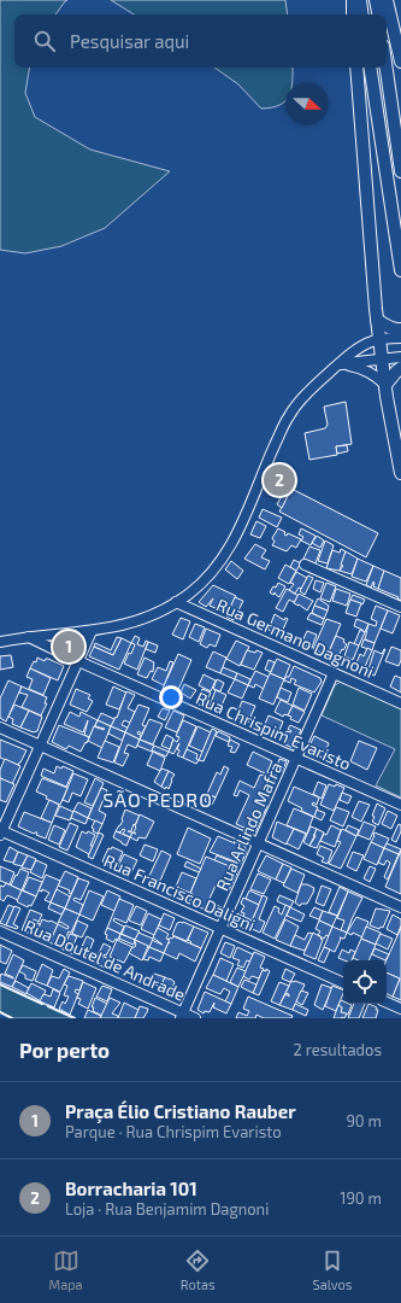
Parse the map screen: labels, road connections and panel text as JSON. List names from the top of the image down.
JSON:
{
  "streets": {
    "street": [
      "Rua Germano Dagnoni",
      "Rua Chrispim Evaristo",
      "Rua Arlindo Mafra",
      "Rua Francisco Daligni",
      "Rua Doutel de Andrade"
    ]
  },
  "crossings": [
    ["Rua Germano Dagnoni", "Rua Arlindo Mafra"],
    ["Rua Chrispim Evaristo", "Rua Arlindo Mafra"],
    ["Rua Arlindo Mafra", "Rua Francisco Daligni"],
    ["Rua Arlindo Mafra", "Rua Doutel de Andrade"]
  ],
  "districts": ["SÃO PEDRO"],
  "north": "right",
  "page": {
    "search": "Pesquisar aqui",
    "pins": ["2", "1"],
    "heading": ["Por perto", "2 resultados"],
    "list": [
      {
        "mark": "1",
        "name": "Praça Élio Cristiano Rauber",
        "note": "Parque · Rua Chrispim Evaristo",
        "value": "90 m"
      },
      {
        "mark": "2",
        "name": "Borracharia 101",
        "note": "Loja · Rua Benjamim Dagnoni",
        "value": "190 m"
      }
    ],
    "nav": ["Mapa", "Rotas", "Salvos"]
  }
}
